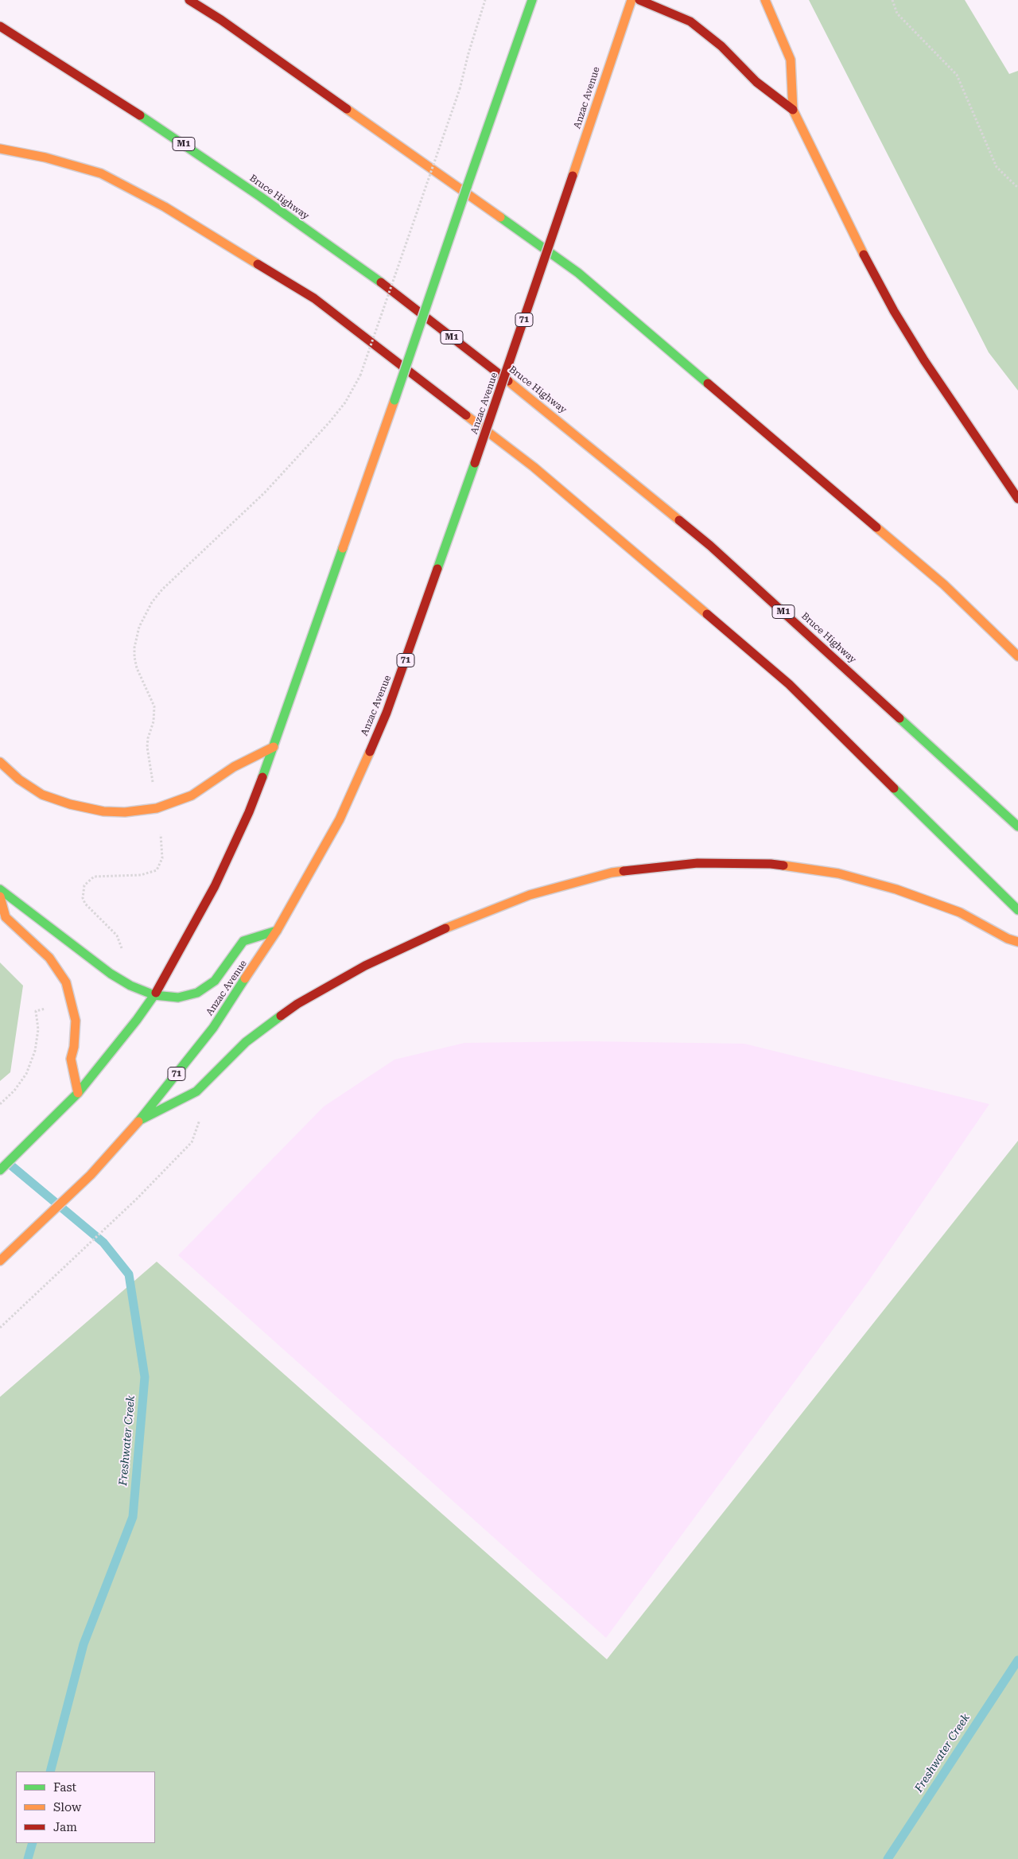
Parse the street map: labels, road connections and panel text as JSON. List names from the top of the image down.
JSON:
{
  "streets": {
    "highway": [
      "Anzac Avenue",
      "M1",
      "Bruce Highway",
      "71"
    ]
  },
  "water": ["Freshwater Creek"],
  "legend": ["Fast", "Slow", "Jam"]
}
